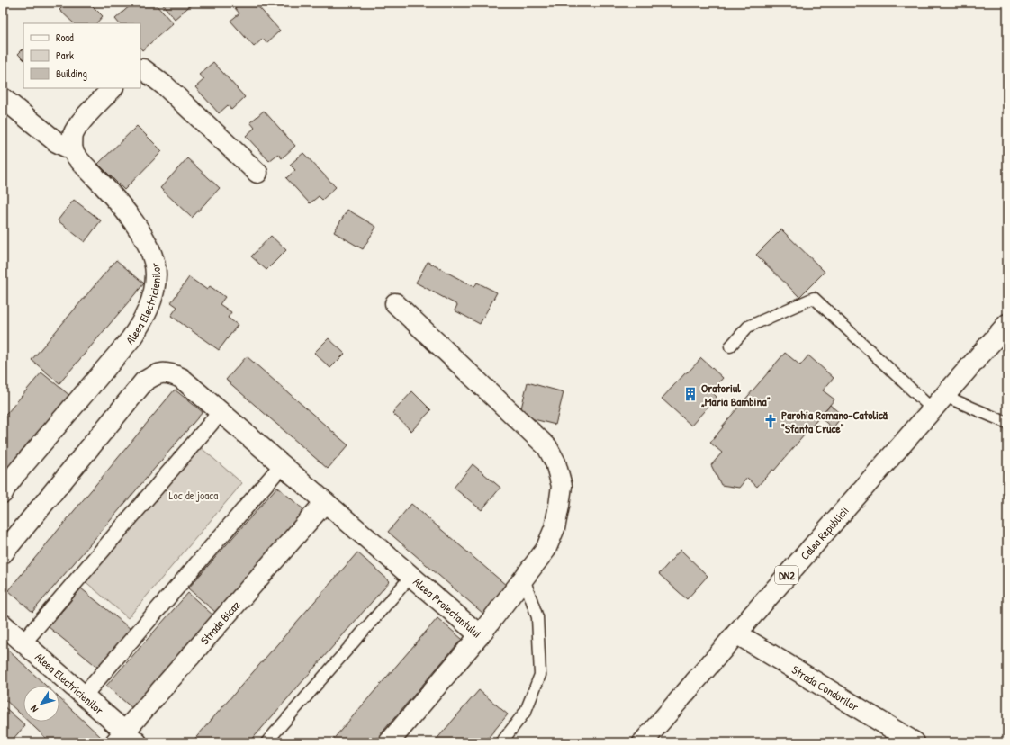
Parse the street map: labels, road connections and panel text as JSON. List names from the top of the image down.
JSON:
{
  "streets": {
    "street": [
      "Aleea Electricienilor",
      "Calea Republicii",
      "DN2",
      "Aleea Proiectantului",
      "Strada Bicaz",
      "Strada Condorilor"
    ]
  },
  "crossings": [
    ["Aleea Electricienilor", "Strada Bicaz"],
    ["Calea Republicii", "Strada Condorilor"],
    ["Aleea Proiectantului", "Strada Bicaz"]
  ],
  "parks": ["Loc de joaca"],
  "places": {
    "building": ["Oratoriul „Maria Bambina”"],
    "church": ["Parohia Romano-Catolică \"Sfanta Cruce\""]
  },
  "legend": ["Road", "Park", "Building"],
  "north": "bottom left"
}
